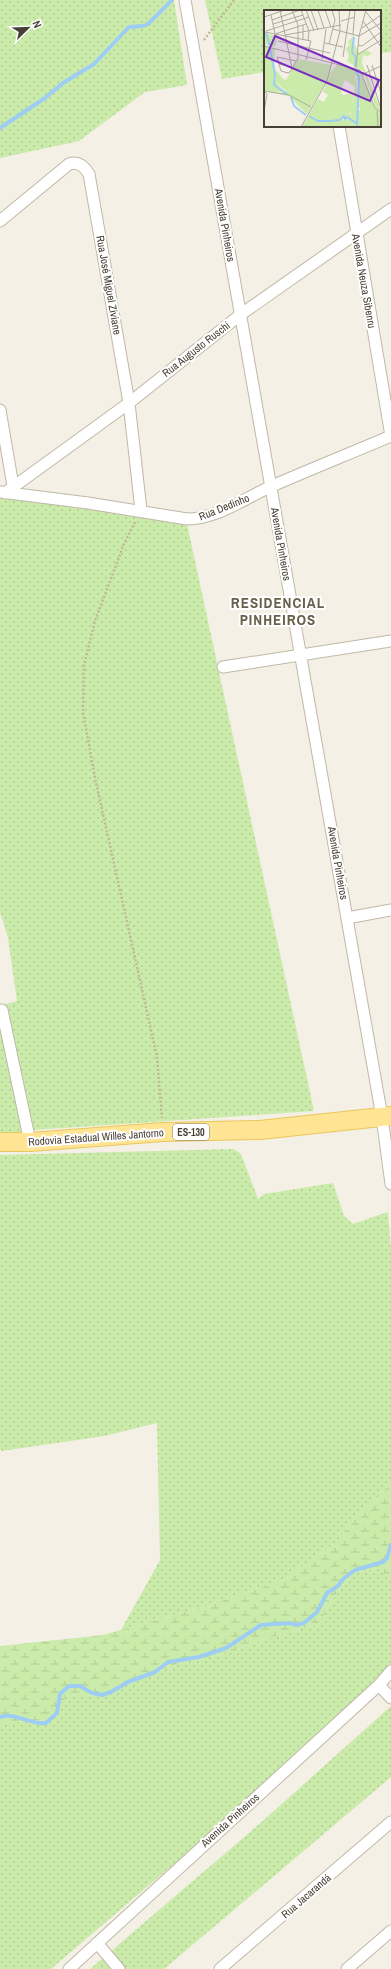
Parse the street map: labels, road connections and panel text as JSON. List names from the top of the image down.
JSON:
{
  "streets": {
    "main road": ["ES-130", "Rodovia Estadual Willes Jantorno"],
    "street": [
      "Avenida Pinheiros",
      "Avenida Neuza Sibenru",
      "Rua José Miguel Ziviane",
      "Rua Augusto Ruschi",
      "Rua Dedinho",
      "Rua Jacarandá"
    ]
  },
  "crossings": [
    ["Avenida Pinheiros", "Rua Augusto Ruschi"],
    ["Avenida Pinheiros", "Rua Dedinho"],
    ["Avenida Pinheiros", "Rodovia Estadual Willes Jantorno"],
    ["Avenida Neuza Sibenru", "Rua Augusto Ruschi"],
    ["Avenida Neuza Sibenru", "Rua Dedinho"],
    ["Rua José Miguel Ziviane", "Rua Augusto Ruschi"],
    ["Rua José Miguel Ziviane", "Rua Dedinho"],
    ["Rua Augusto Ruschi", "Rua Dedinho"]
  ],
  "districts": ["RESIDENCIAL PINHEIROS"],
  "north": "top right"
}
